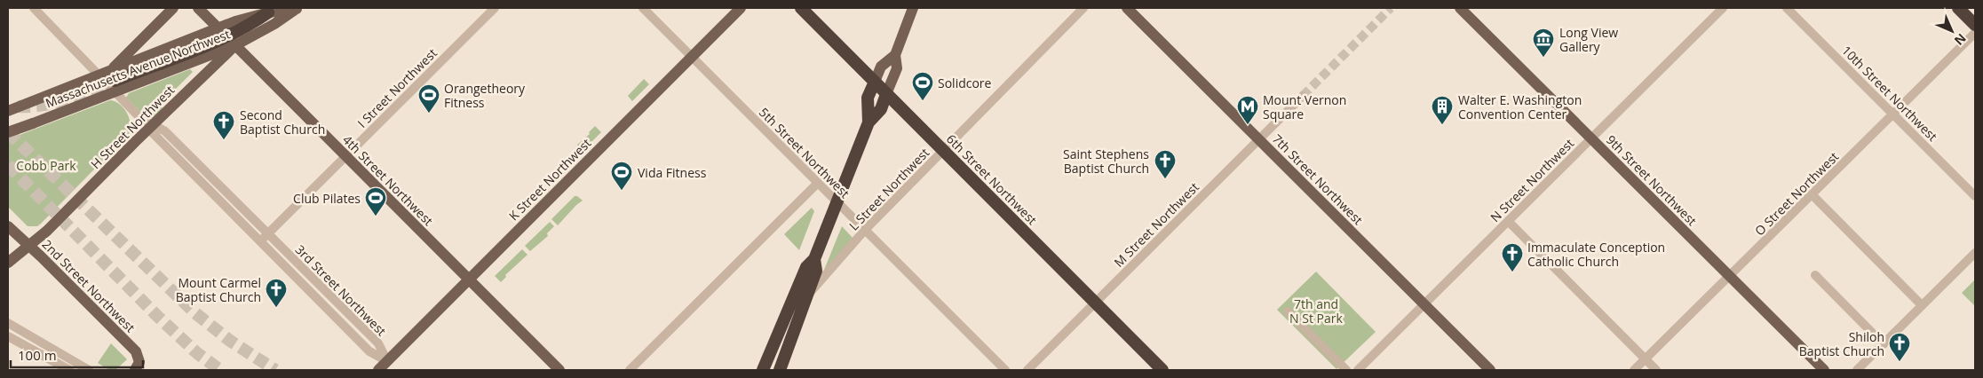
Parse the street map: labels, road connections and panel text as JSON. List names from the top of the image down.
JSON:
{
  "streets": {
    "highway": ["6th Street Northwest"],
    "main road": [
      "Massachusetts Avenue Northwest",
      "H Street Northwest",
      "K Street Northwest",
      "7th Street Northwest",
      "4th Street Northwest",
      "9th Street Northwest",
      "2nd Street Northwest"
    ],
    "street": [
      "I Street Northwest",
      "10th Street Northwest",
      "5th Street Northwest",
      "N Street Northwest",
      "L Street Northwest",
      "O Street Northwest",
      "M Street Northwest",
      "3rd Street Northwest"
    ]
  },
  "crossings": [
    ["Massachusetts Avenue Northwest", "H Street Northwest"],
    ["Massachusetts Avenue Northwest", "4th Street Northwest"],
    ["Massachusetts Avenue Northwest", "3rd Street Northwest"],
    ["I Street Northwest", "4th Street Northwest"],
    ["I Street Northwest", "3rd Street Northwest"],
    ["10th Street Northwest", "O Street Northwest"],
    ["H Street Northwest", "4th Street Northwest"],
    ["H Street Northwest", "2nd Street Northwest"],
    ["H Street Northwest", "3rd Street Northwest"],
    ["5th Street Northwest", "K Street Northwest"],
    ["5th Street Northwest", "L Street Northwest"],
    ["K Street Northwest", "4th Street Northwest"],
    ["K Street Northwest", "3rd Street Northwest"],
    ["6th Street Northwest", "L Street Northwest"],
    ["6th Street Northwest", "M Street Northwest"],
    ["7th Street Northwest", "N Street Northwest"],
    ["7th Street Northwest", "M Street Northwest"],
    ["N Street Northwest", "9th Street Northwest"],
    ["9th Street Northwest", "O Street Northwest"]
  ],
  "parks": ["Cobb Park", "7th and N St Park"],
  "places": {
    "museum": ["Long View Gallery"],
    "sports": [
      "Solidcore",
      "Orangetheory Fitness",
      "Vida Fitness",
      "Club Pilates"
    ],
    "metro station": ["Mount Vernon Square"],
    "building": ["Walter E. Washington Convention Center"],
    "church": [
      "Second Baptist Church",
      "Saint Stephens Baptist Church",
      "Immaculate Conception Catholic Church",
      "Mount Carmel Baptist Church",
      "Shiloh Baptist Church"
    ]
  },
  "scale_bar": "100 m",
  "north": "bottom right"
}
